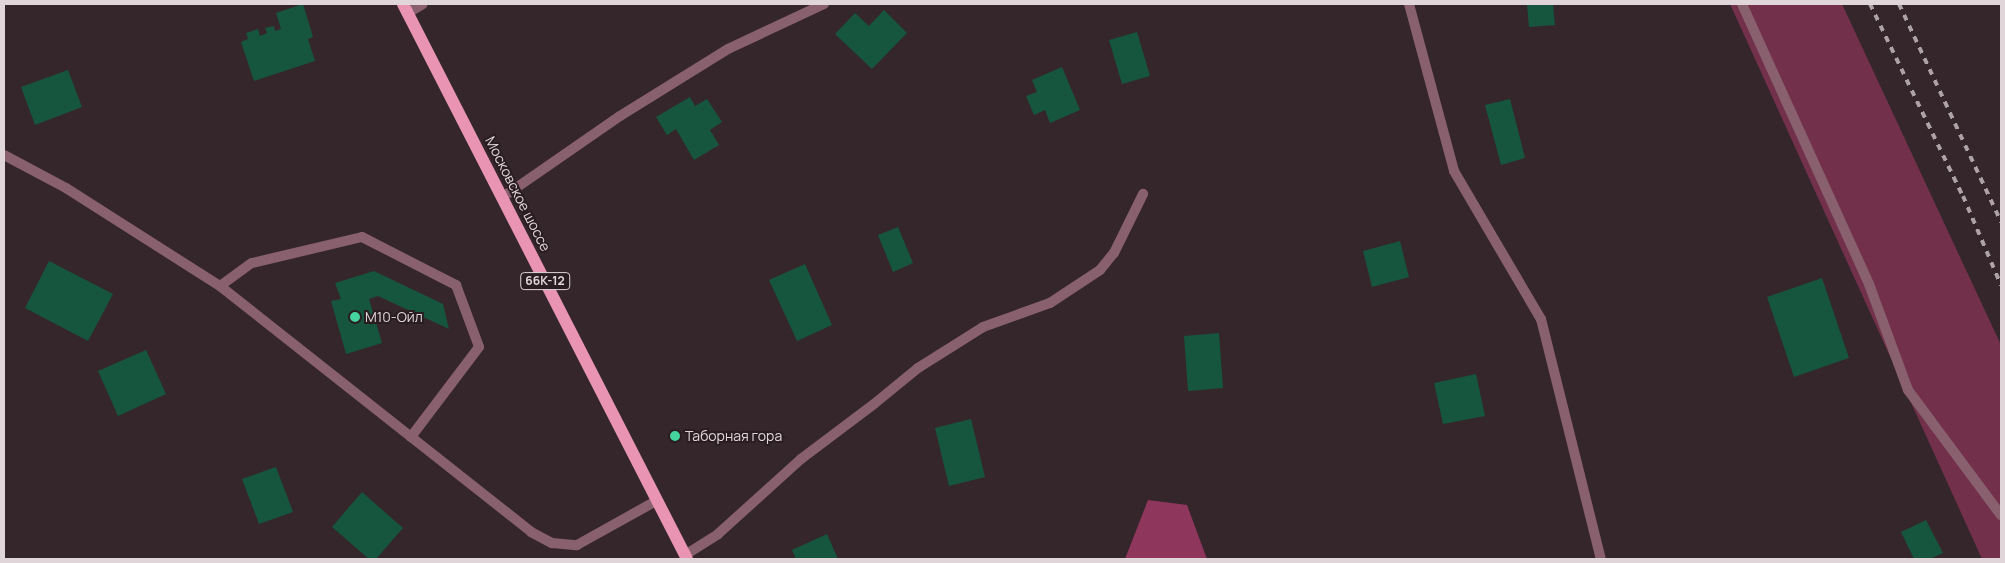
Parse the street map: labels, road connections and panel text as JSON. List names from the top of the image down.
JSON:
{
  "streets": {
    "main road": ["Московское шоссе", "66К-12"]
  },
  "places": ["М10-Ойл", "Таборная гора"]
}
